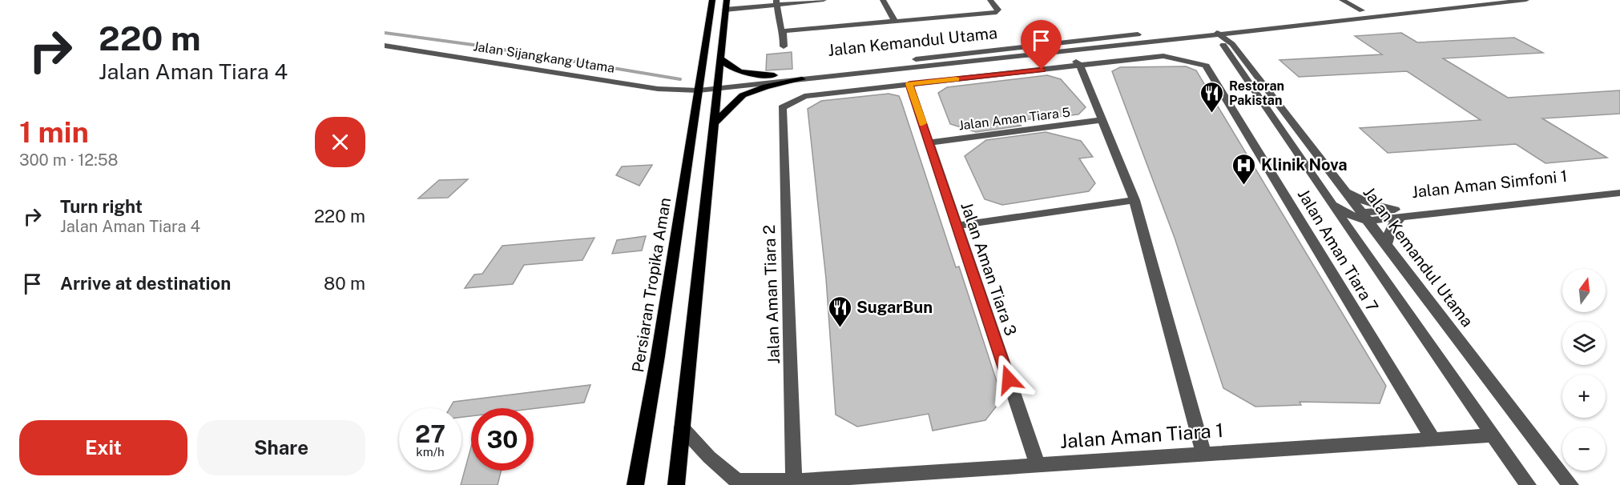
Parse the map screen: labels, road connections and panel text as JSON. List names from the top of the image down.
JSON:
{
  "streets": {
    "main road": ["Persiaran Tropika Aman"],
    "street": [
      "Jalan Kemandul Utama",
      "Jalan Sijangkang Utama",
      "Jalan Aman Tiara 5",
      "Jalan Aman Simfoni 1",
      "Jalan Aman Tiara 7",
      "Jalan Aman Tiara 3",
      "Jalan Aman Tiara 2",
      "Jalan Aman Tiara 1"
    ]
  },
  "crossings": [
    ["Jalan Kemandul Utama", "Jalan Sijangkang Utama"],
    ["Jalan Kemandul Utama", "Jalan Aman Simfoni 1"],
    ["Jalan Kemandul Utama", "Persiaran Tropika Aman"],
    ["Jalan Sijangkang Utama", "Persiaran Tropika Aman"],
    ["Jalan Aman Tiara 5", "Jalan Aman Tiara 3"],
    ["Jalan Aman Tiara 7", "Jalan Aman Tiara 3"],
    ["Jalan Aman Tiara 7", "Jalan Aman Tiara 2"],
    ["Jalan Aman Tiara 7", "Jalan Aman Tiara 1"],
    ["Jalan Aman Tiara 3", "Jalan Aman Tiara 1"],
    ["Jalan Aman Tiara 2", "Jalan Aman Tiara 1"]
  ],
  "places": {
    "restaurant": ["Restoran Pakistan", "SugarBun"],
    "hospital": ["Klinik Nova"]
  },
  "north": "top",
  "page": {
    "turn": ["220 m", "Jalan Aman Tiara 4"],
    "heading": ["1 min", "300 m · 12:58"],
    "list": [
      {
        "name": "Turn right",
        "note": "Jalan Aman Tiara 4",
        "value": "220 m"
      },
      {
        "name": "Arrive at destination",
        "value": "80 m"
      }
    ],
    "map_buttons": ["+", "−"],
    "speed": "27 km/h",
    "limit": "30",
    "buttons": ["Exit", "Share"]
  }
}
